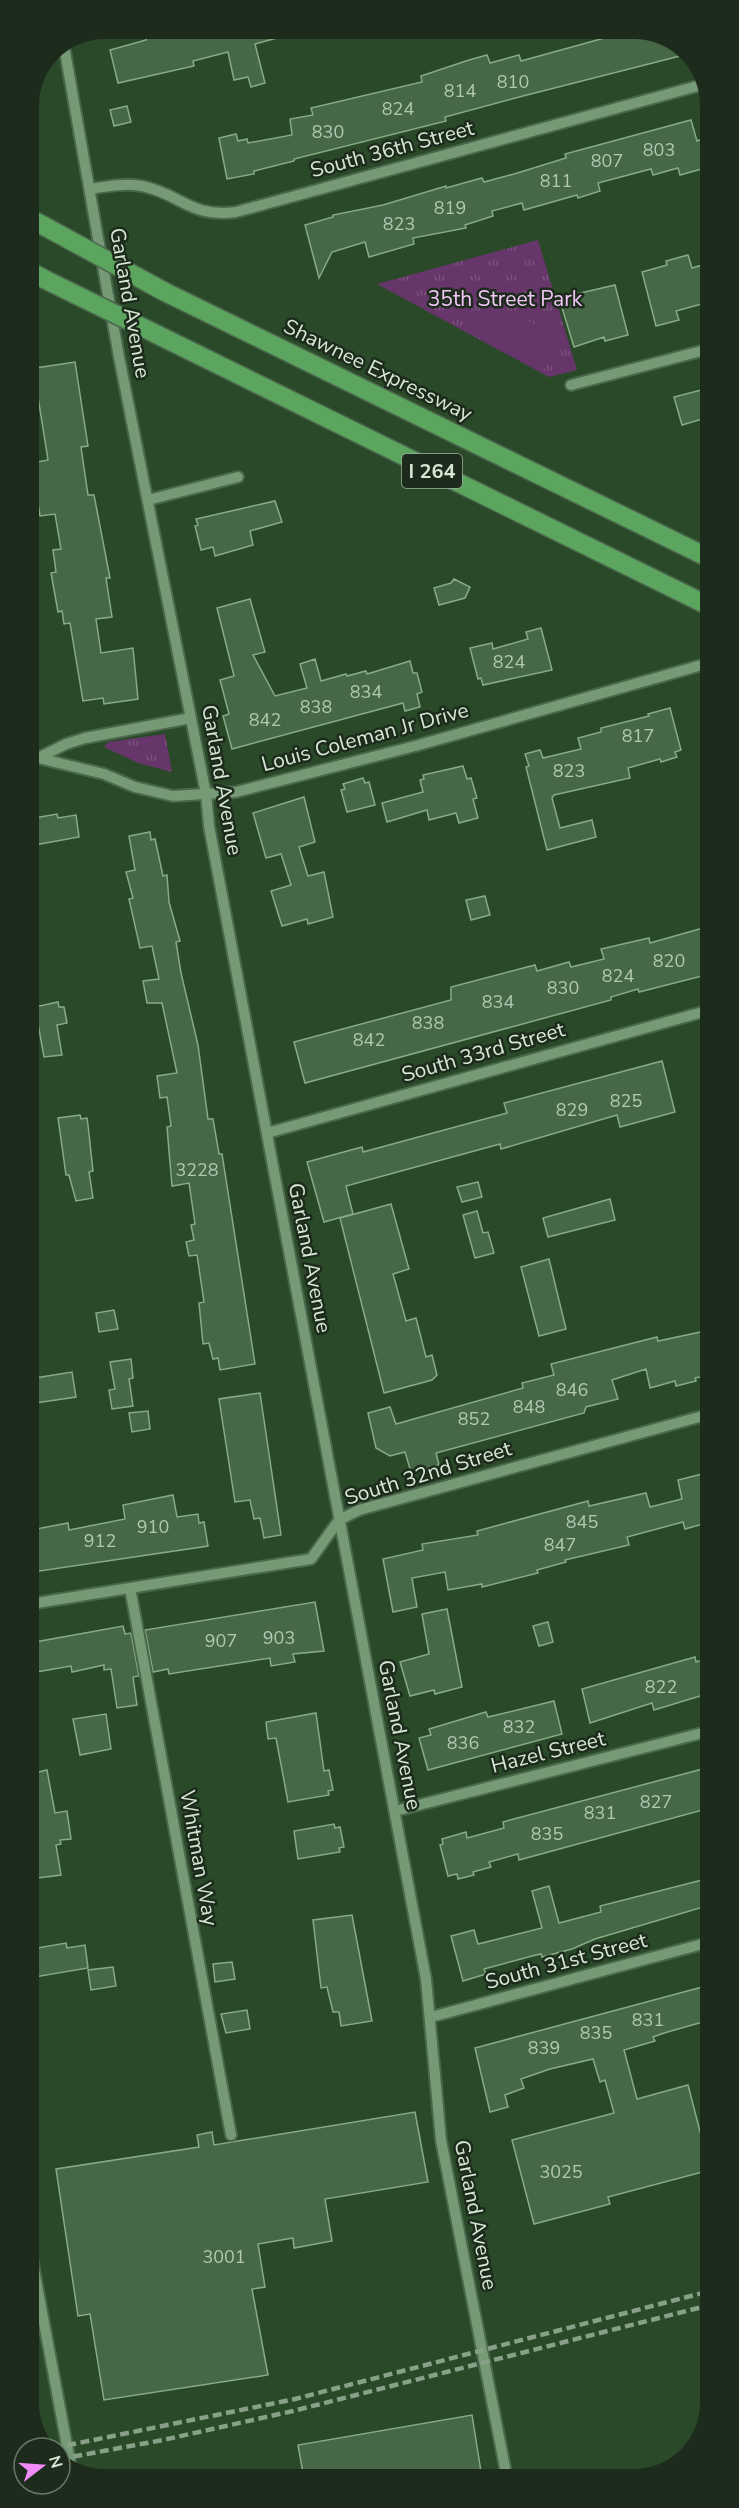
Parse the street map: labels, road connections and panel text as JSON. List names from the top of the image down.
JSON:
{
  "streets": {
    "highway": ["Shawnee Expressway", "I 264"],
    "street": [
      "South 36th Street",
      "Garland Avenue",
      "Louis Coleman Jr Drive",
      "South 33rd Street",
      "South 32nd Street",
      "Hazel Street",
      "Whitman Way",
      "South 31st Street"
    ]
  },
  "crossings": [
    ["South 36th Street", "Garland Avenue"],
    ["Garland Avenue", "Louis Coleman Jr Drive"],
    ["Garland Avenue", "South 33rd Street"],
    ["Garland Avenue", "South 32nd Street"],
    ["Garland Avenue", "Hazel Street"],
    ["Garland Avenue", "South 31st Street"],
    ["South 32nd Street", "Whitman Way"]
  ],
  "parks": ["35th Street Park"],
  "house_numbers": [
    "810",
    "814",
    "824",
    "830",
    "803",
    "807",
    "811",
    "819",
    "823",
    "824",
    "834",
    "838",
    "842",
    "817",
    "823",
    "820",
    "824",
    "830",
    "834",
    "838",
    "842",
    "825",
    "829",
    "3228",
    "846",
    "848",
    "852",
    "845",
    "910",
    "912",
    "847",
    "903",
    "907",
    "822",
    "832",
    "836",
    "827",
    "831",
    "835",
    "831",
    "835",
    "839",
    "3025",
    "3001"
  ],
  "north": "right"
}
